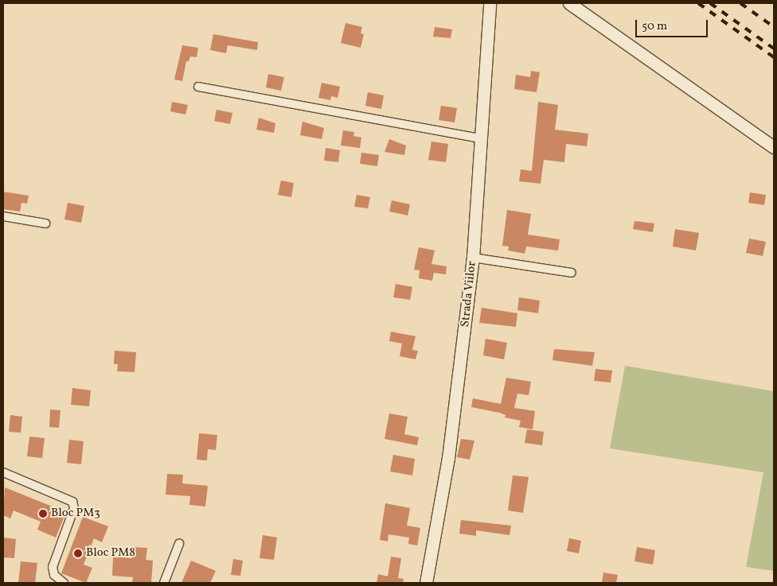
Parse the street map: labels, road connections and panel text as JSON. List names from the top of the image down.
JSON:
{
  "streets": {
    "main road": ["Strada Viilor"]
  },
  "places": ["Bloc PM3", "Bloc PM8"],
  "scale_bar": "50 m"
}
